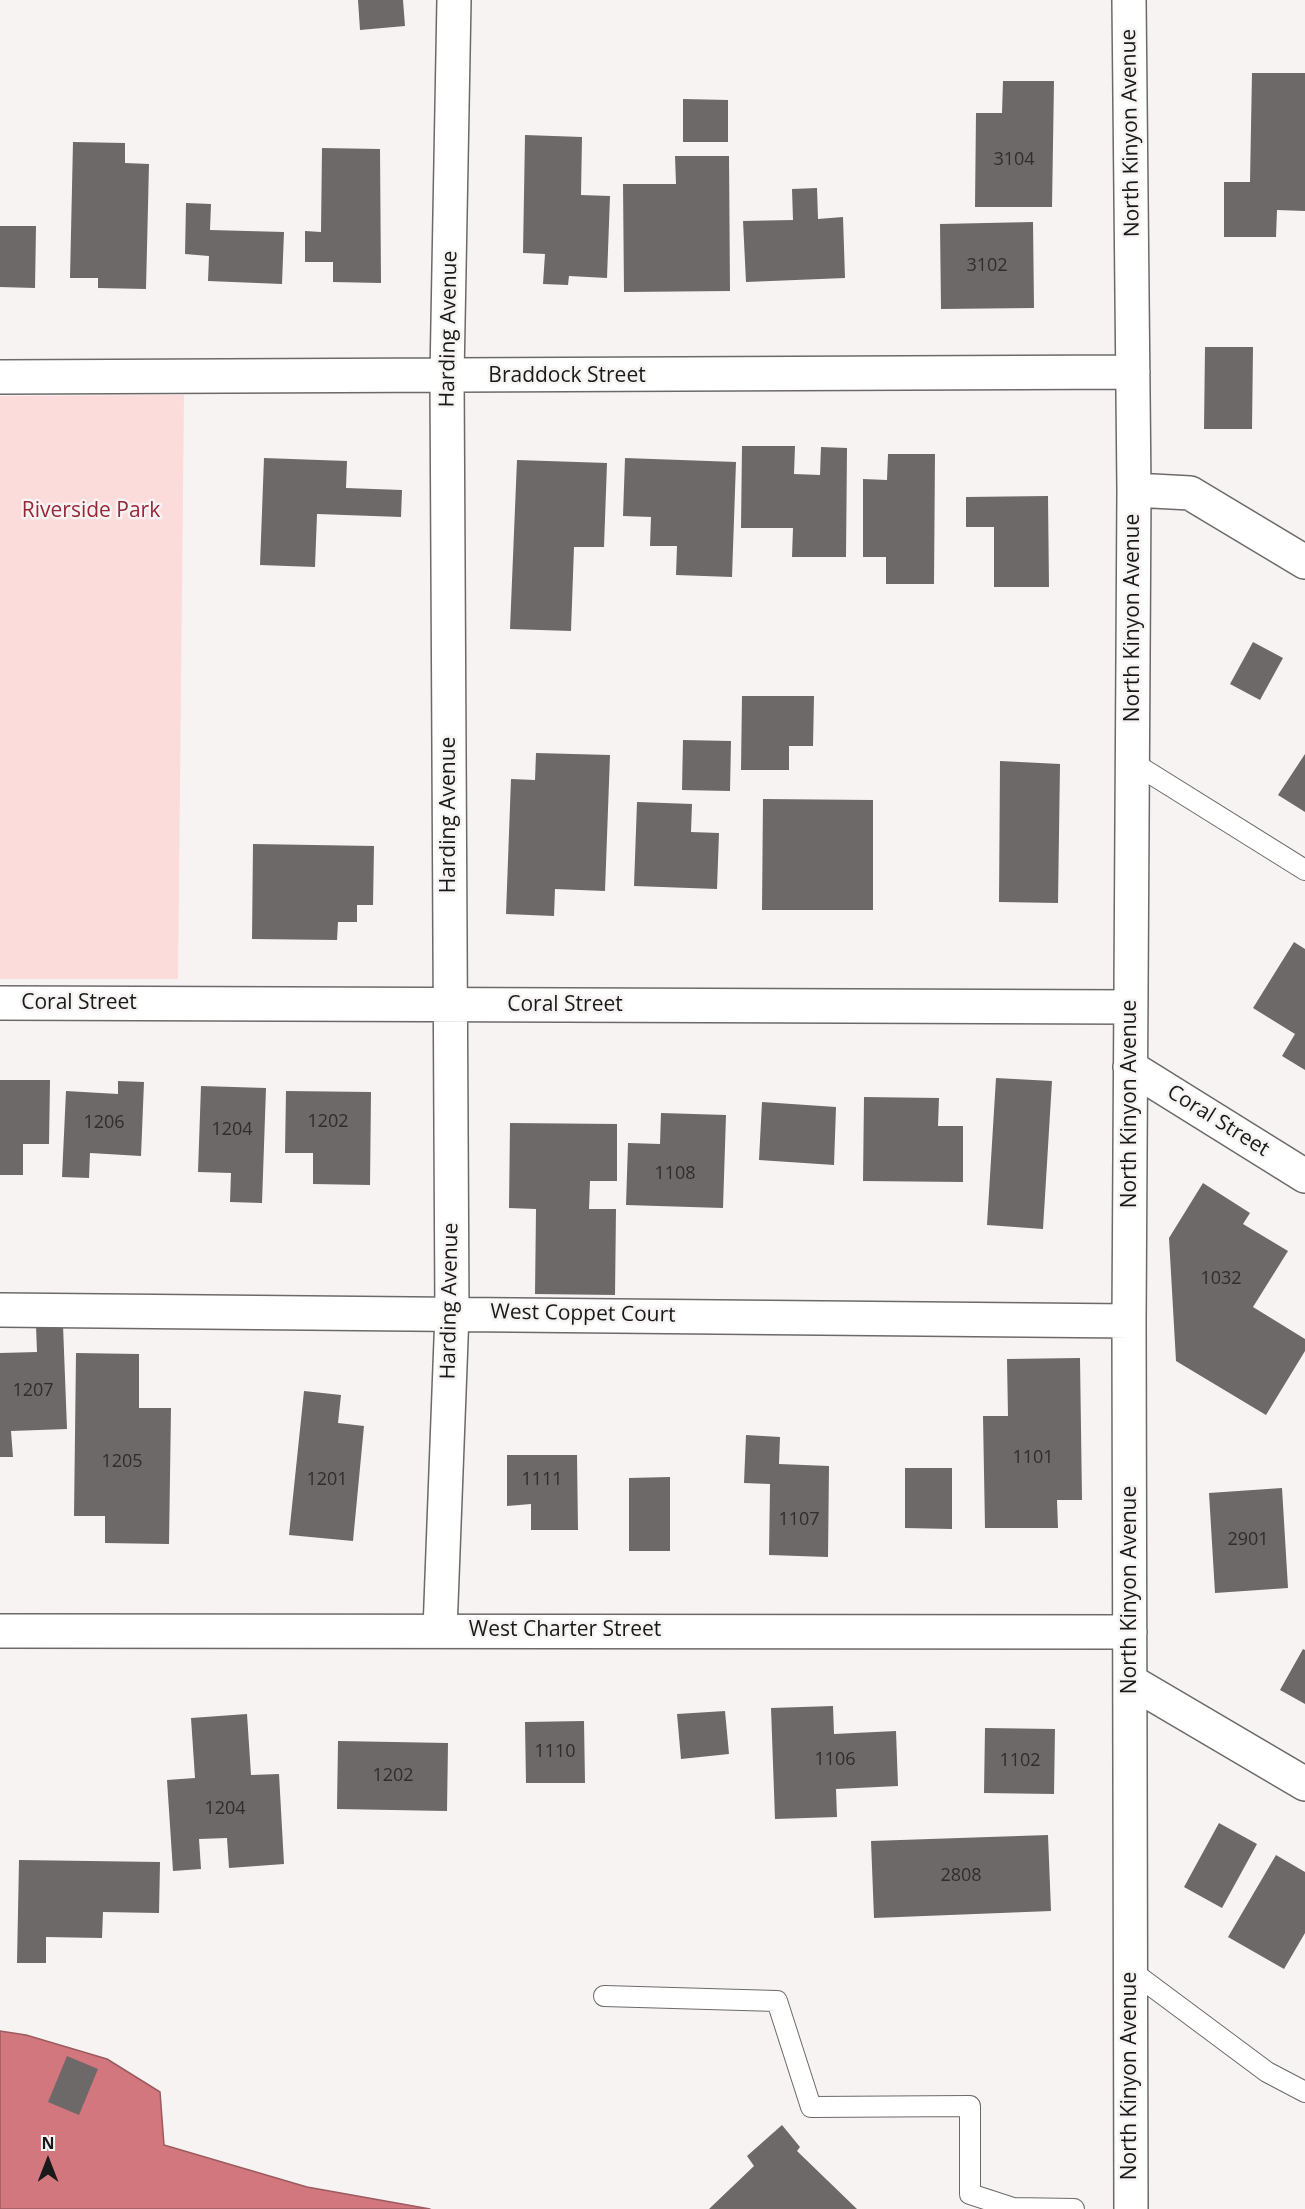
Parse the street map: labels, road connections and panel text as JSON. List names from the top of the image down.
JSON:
{
  "streets": {
    "street": [
      "North Kinyon Avenue",
      "Harding Avenue",
      "Braddock Street",
      "Coral Street",
      "West Coppet Court",
      "West Charter Street"
    ]
  },
  "crossings": [
    ["North Kinyon Avenue", "Braddock Street"],
    ["North Kinyon Avenue", "Coral Street"],
    ["North Kinyon Avenue", "West Coppet Court"],
    ["North Kinyon Avenue", "West Charter Street"],
    ["Harding Avenue", "Braddock Street"],
    ["Harding Avenue", "Coral Street"],
    ["Harding Avenue", "West Coppet Court"],
    ["Harding Avenue", "West Charter Street"]
  ],
  "parks": ["Riverside Park"],
  "house_numbers": [
    "3104",
    "3102",
    "1202",
    "1206",
    "1204",
    "1108",
    "1032",
    "1207",
    "1101",
    "1205",
    "1201",
    "1111",
    "1107",
    "2901",
    "1110",
    "1106",
    "1102",
    "1202",
    "1204",
    "2808"
  ],
  "north": "top"
}
